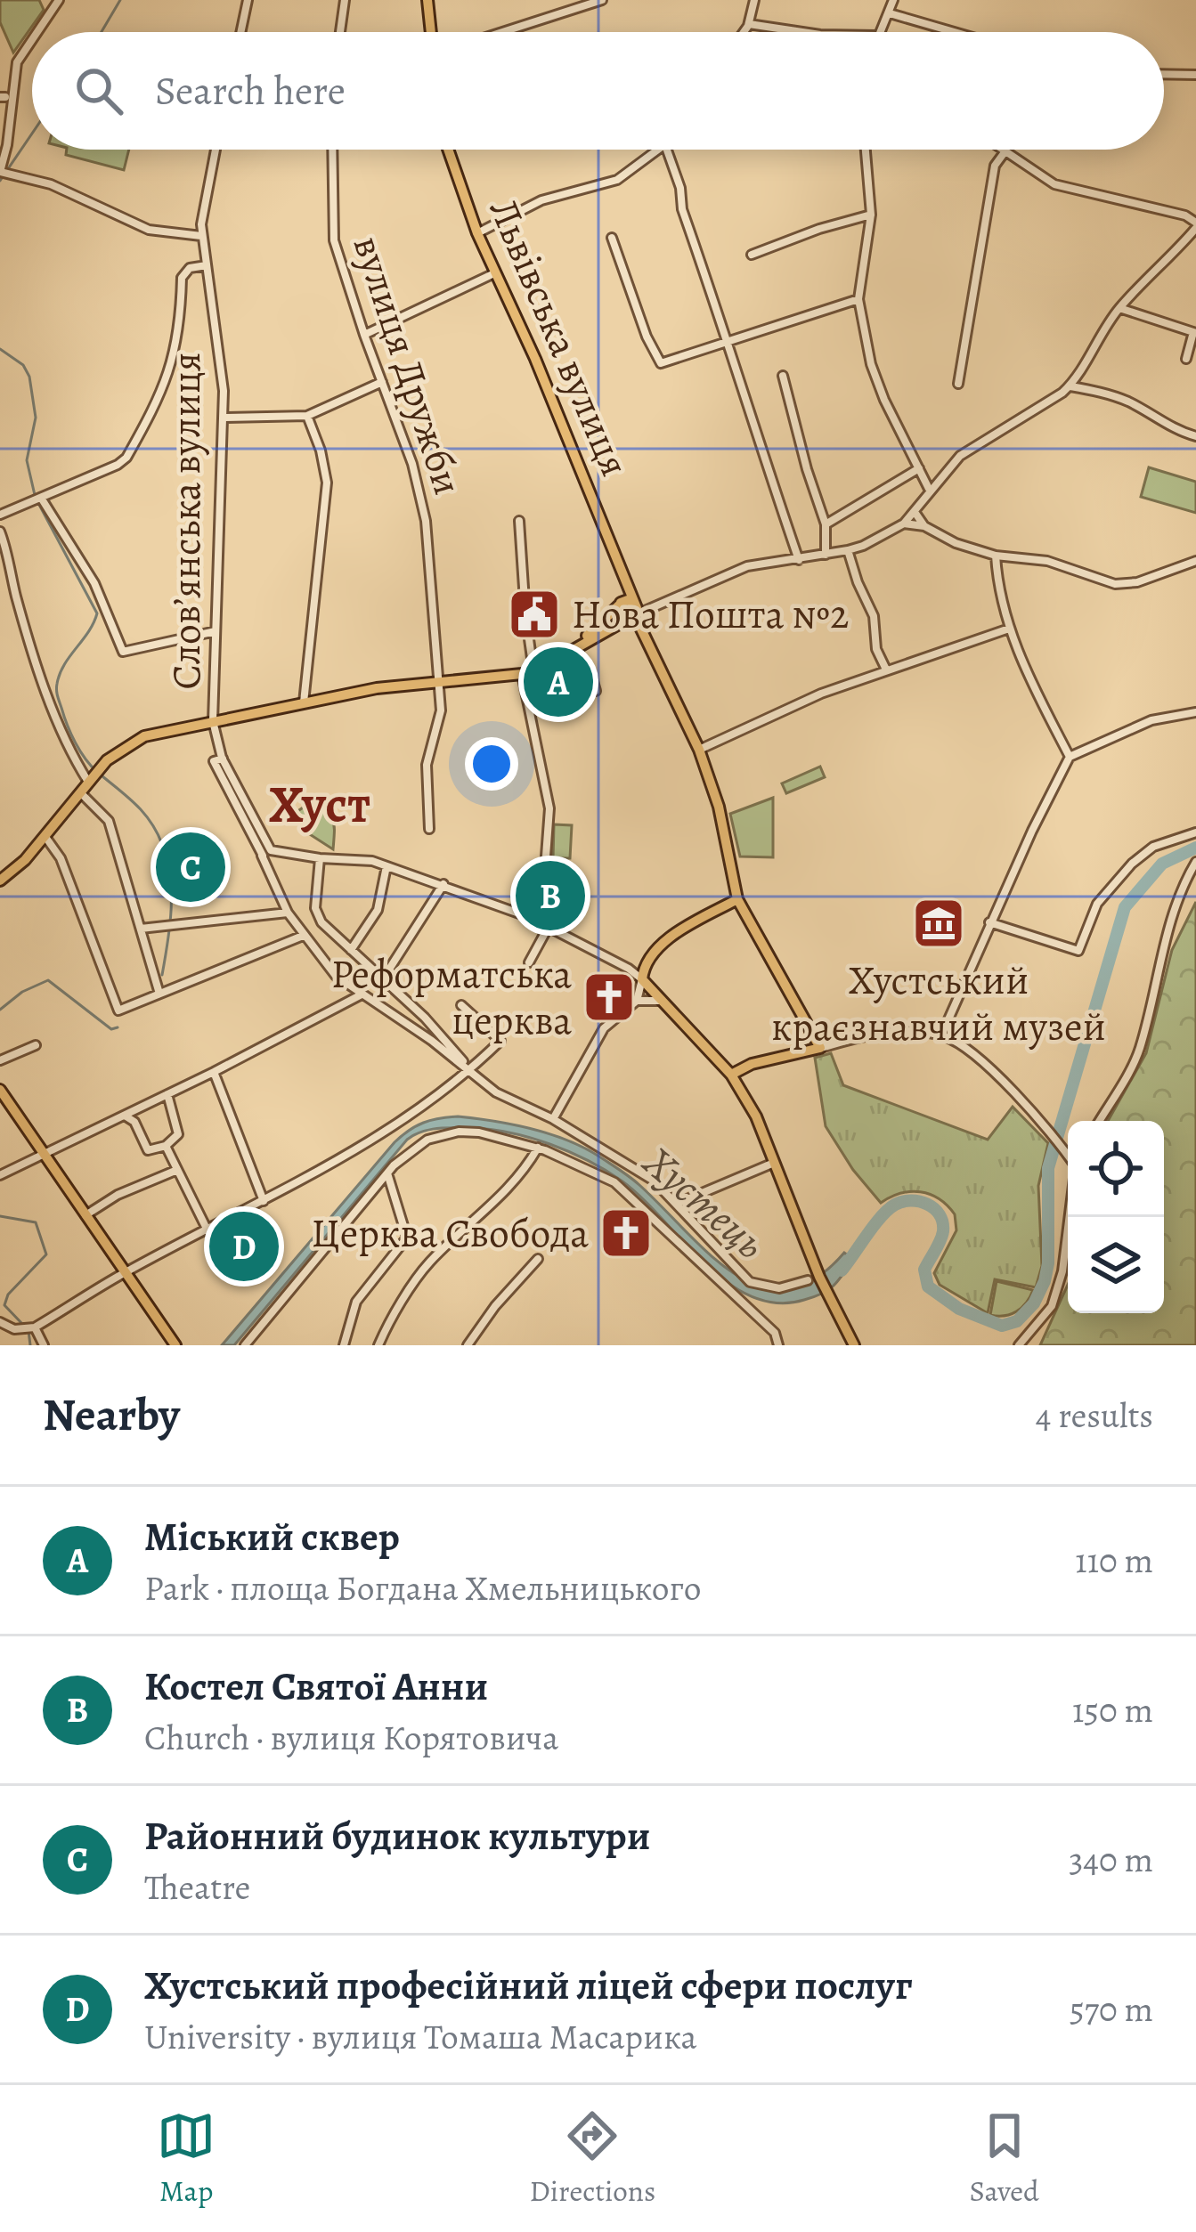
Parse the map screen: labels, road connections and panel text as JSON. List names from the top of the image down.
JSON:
{
  "streets": {
    "main road": ["Львівська вулиця"],
    "street": ["вулиця Дружби", "Словʼянська вулиця"]
  },
  "districts": ["Хуст"],
  "water": ["Хустець"],
  "places": {
    "public building": ["Нова Пошта №2"],
    "museum": ["Хустський краєзнавчий музей"],
    "church": ["Реформатська церква", "Церква Свобода"]
  },
  "page": {
    "search": "Search here",
    "pins": [
      "A",
      "C",
      "B",
      "D"
    ],
    "heading": ["Nearby", "4 results"],
    "list": [
      {
        "mark": "A",
        "name": "Міський сквер",
        "note": "Park · площа Богдана Хмельницького",
        "value": "110 m"
      },
      {
        "mark": "B",
        "name": "Костел Святої Анни",
        "note": "Church · вулиця Корятовича",
        "value": "150 m"
      },
      {
        "mark": "C",
        "name": "Районний будинок культури",
        "note": "Theatre",
        "value": "340 m"
      },
      {
        "mark": "D",
        "name": "Хустський професійний ліцей сфери послуг",
        "note": "University · вулиця Томаша Масарика",
        "value": "570 m"
      }
    ],
    "nav": ["Map", "Directions", "Saved"]
  }
}
